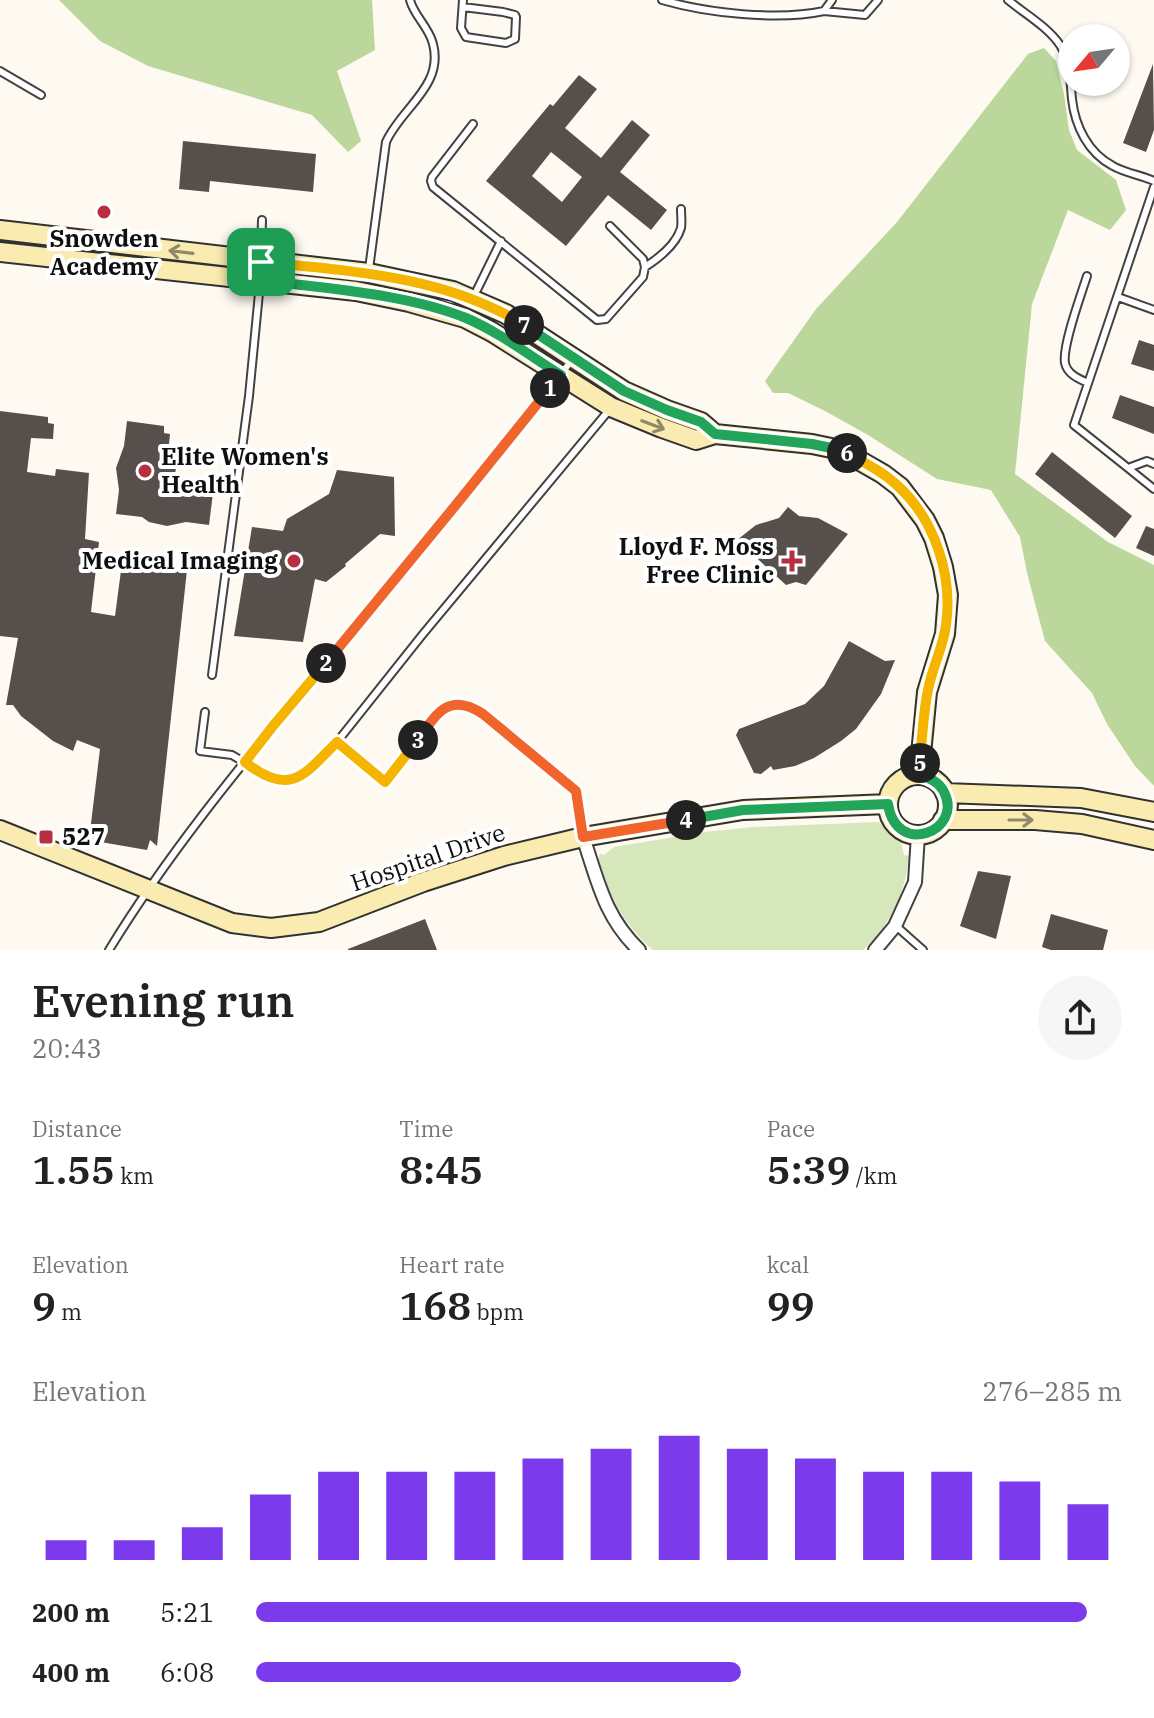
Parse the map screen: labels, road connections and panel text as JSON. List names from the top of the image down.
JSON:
{
  "streets": {
    "street": ["Hospital Drive"]
  },
  "places": {
    "other": ["Snowden Academy", "Elite Women's Health", "Medical Imaging"],
    "health": ["Lloyd F. Moss Free Clinic"],
    "transit": ["527"]
  },
  "north": "bottom left",
  "page": {
    "pins": [
      "7",
      "1",
      "6",
      "2",
      "3",
      "5",
      "4"
    ],
    "heading": ["Evening run", "20:43"],
    "stats": [
      ["Distance", "1.55 km"],
      ["Time", "8:45"],
      ["Pace", "5:39 /km"],
      ["Elevation", "9 m"],
      ["Heart rate", "168 bpm"],
      ["kcal", "99"]
    ],
    "chart": ["Elevation", "276–285 m"],
    "list": [
      {
        "name": "200 m",
        "note": "5:21"
      },
      {
        "name": "400 m",
        "note": "6:08"
      }
    ]
  }
}
